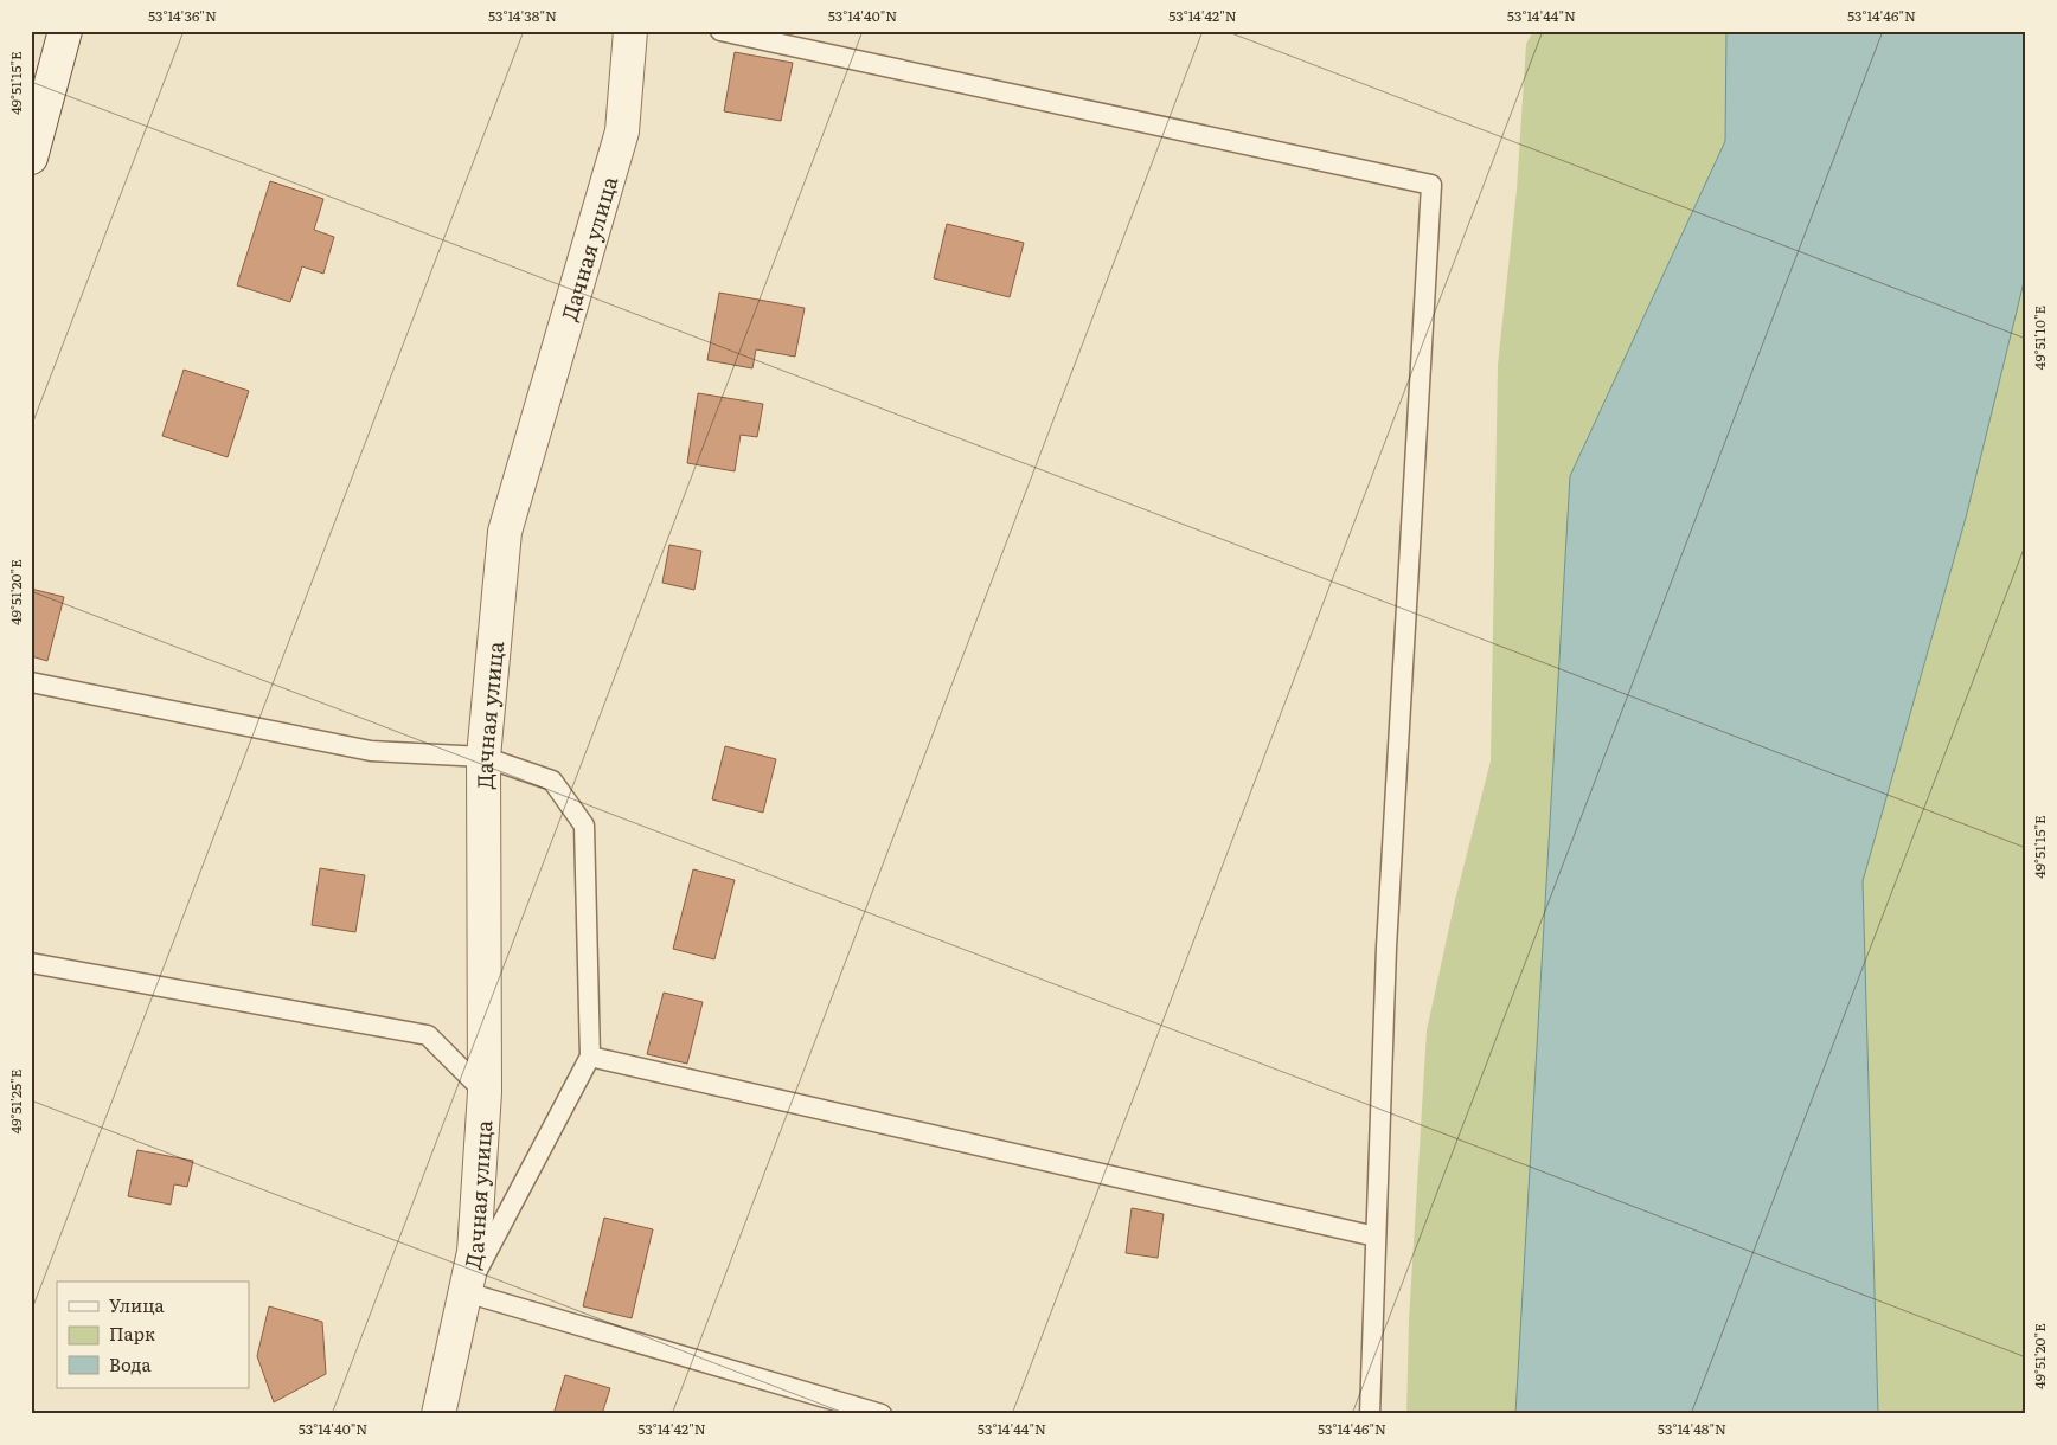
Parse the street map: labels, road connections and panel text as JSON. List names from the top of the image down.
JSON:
{
  "streets": {
    "street": ["Дачная улица"]
  },
  "legend": ["Улица", "Парк", "Вода"],
  "coordinates": [
    "53°14'36\"N",
    "53°14'38\"N",
    "53°14'40\"N",
    "53°14'42\"N",
    "53°14'44\"N",
    "53°14'46\"N",
    "49°51'15\"E",
    "49°51'10\"E",
    "49°51'20\"E",
    "49°51'25\"E",
    "53°14'48\"N"
  ]
}
